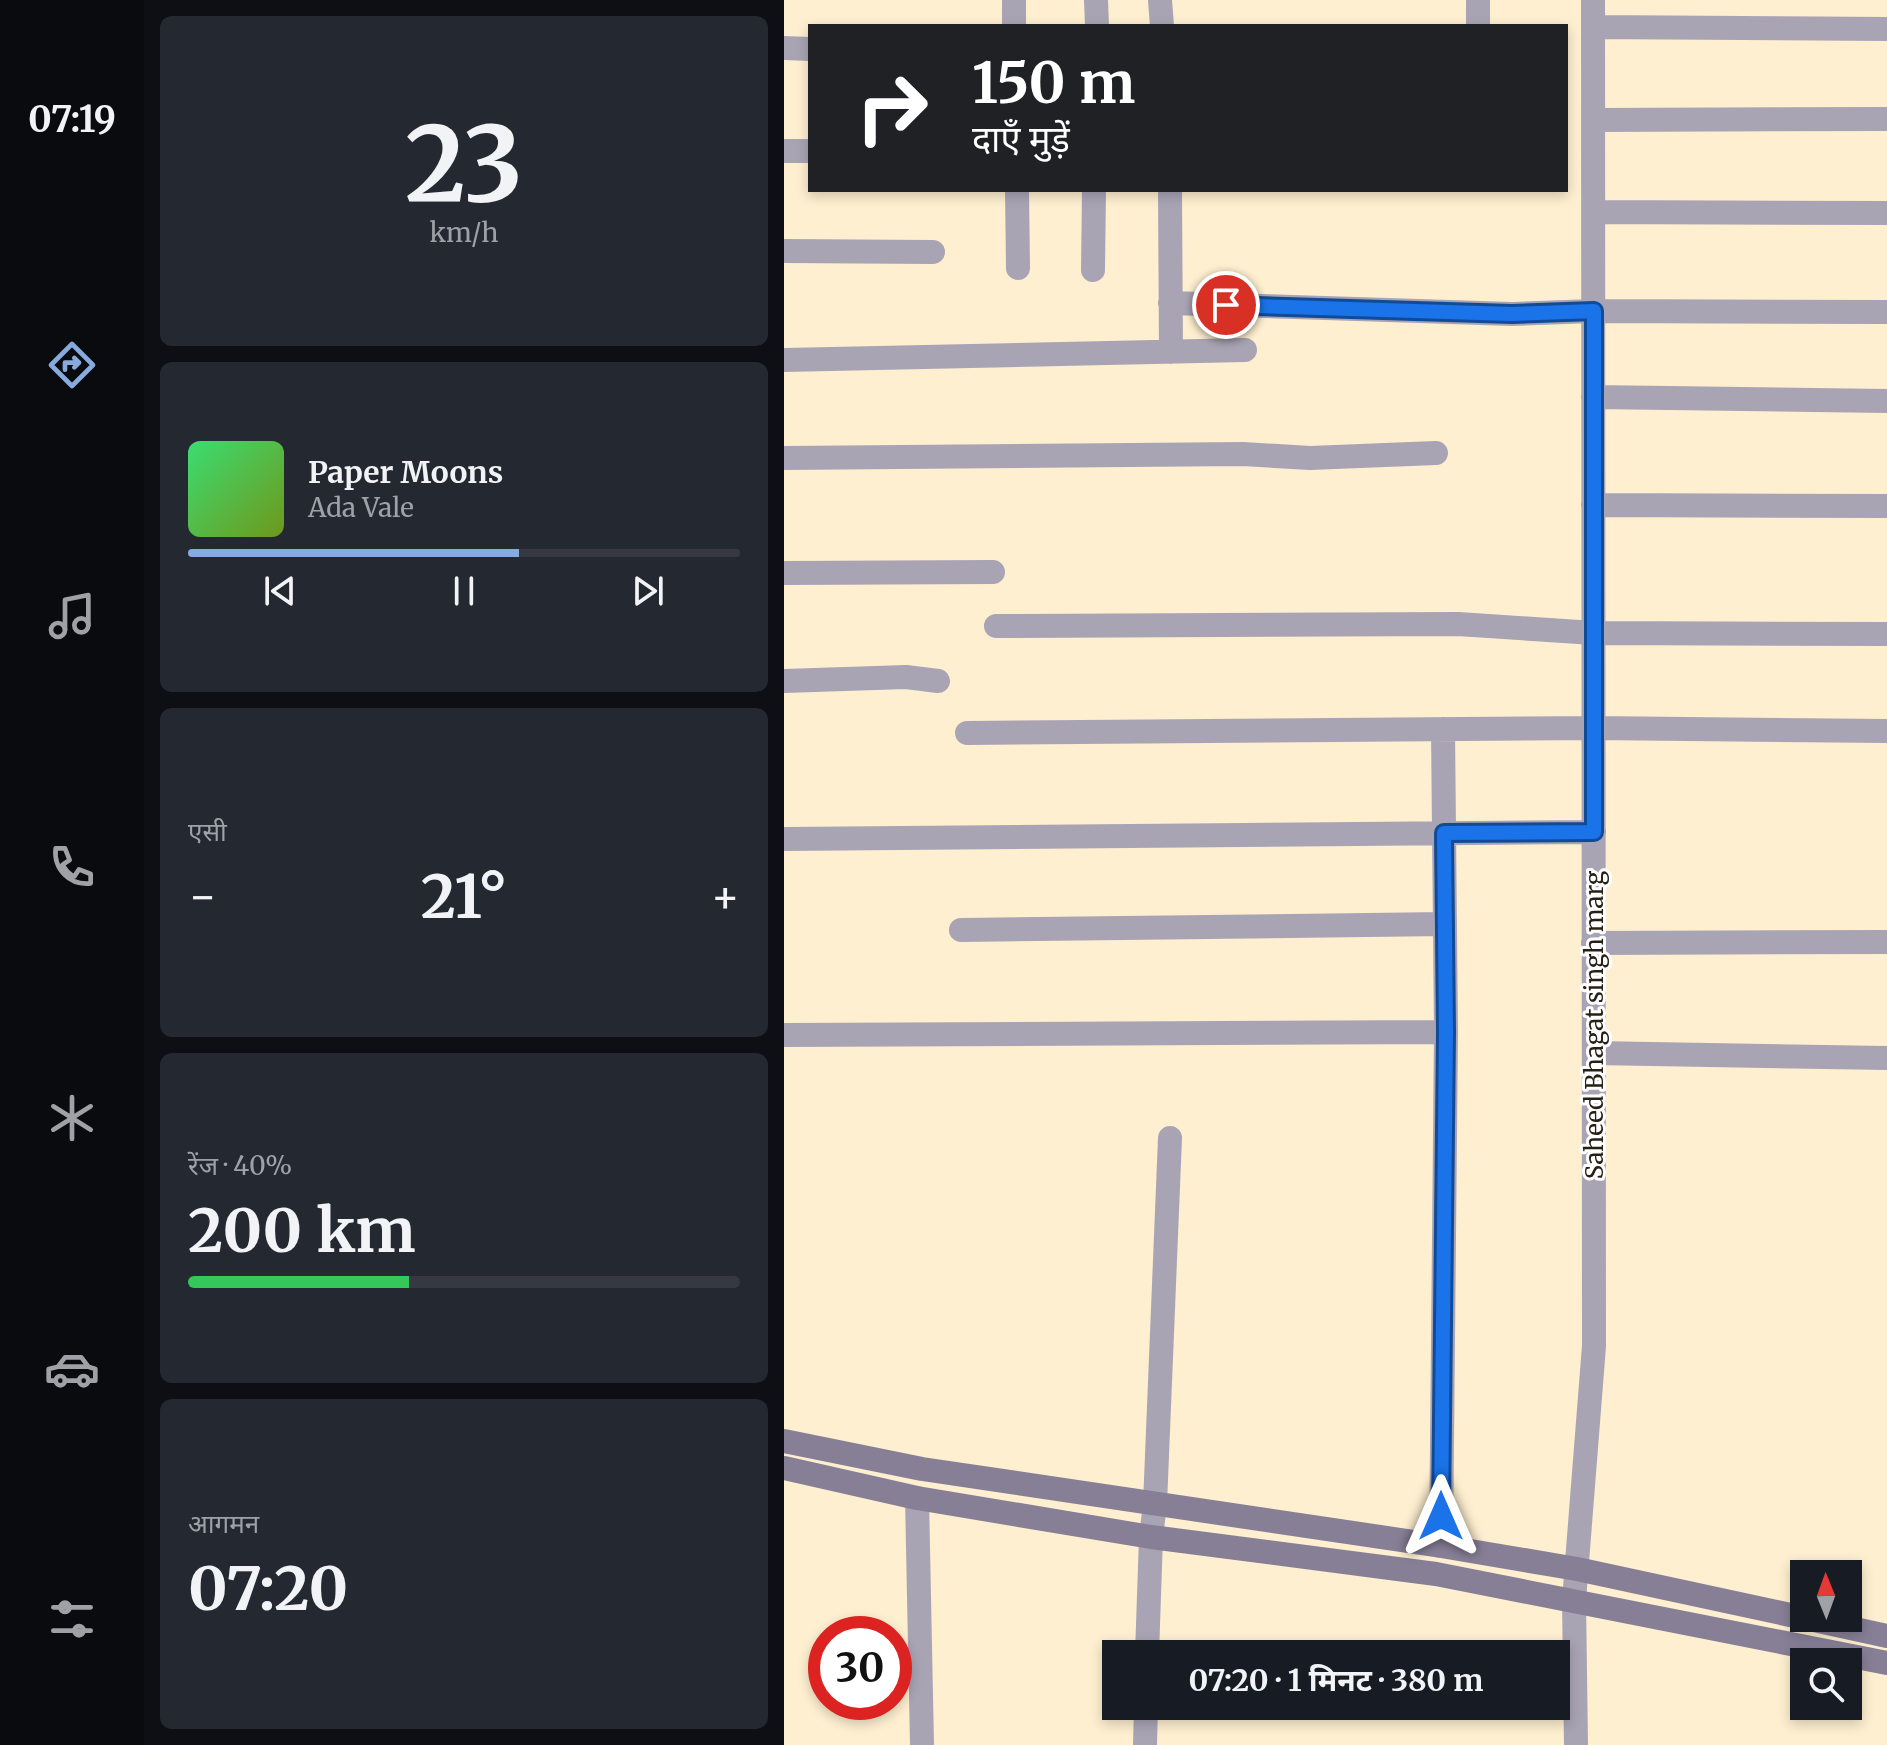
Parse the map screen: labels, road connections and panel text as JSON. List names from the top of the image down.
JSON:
{
  "streets": {
    "street": ["Saheed Bhagat singh marg"]
  },
  "north": "top",
  "page": {
    "tabs": "07:19",
    "tile": [
      ["23", "km/h"],
      "एसी",
      ["रेंज · 40%", "200 km"],
      ["आगमन", "07:20"]
    ],
    "turn": ["150 m", "दाएँ मुड़ें"],
    "song": ["Paper Moons", "Ada Vale"],
    "heat": ["−", "21°", "+"],
    "limit": "30",
    "trip": "07:20 · 1 मिनट · 380 m"
  }
}
